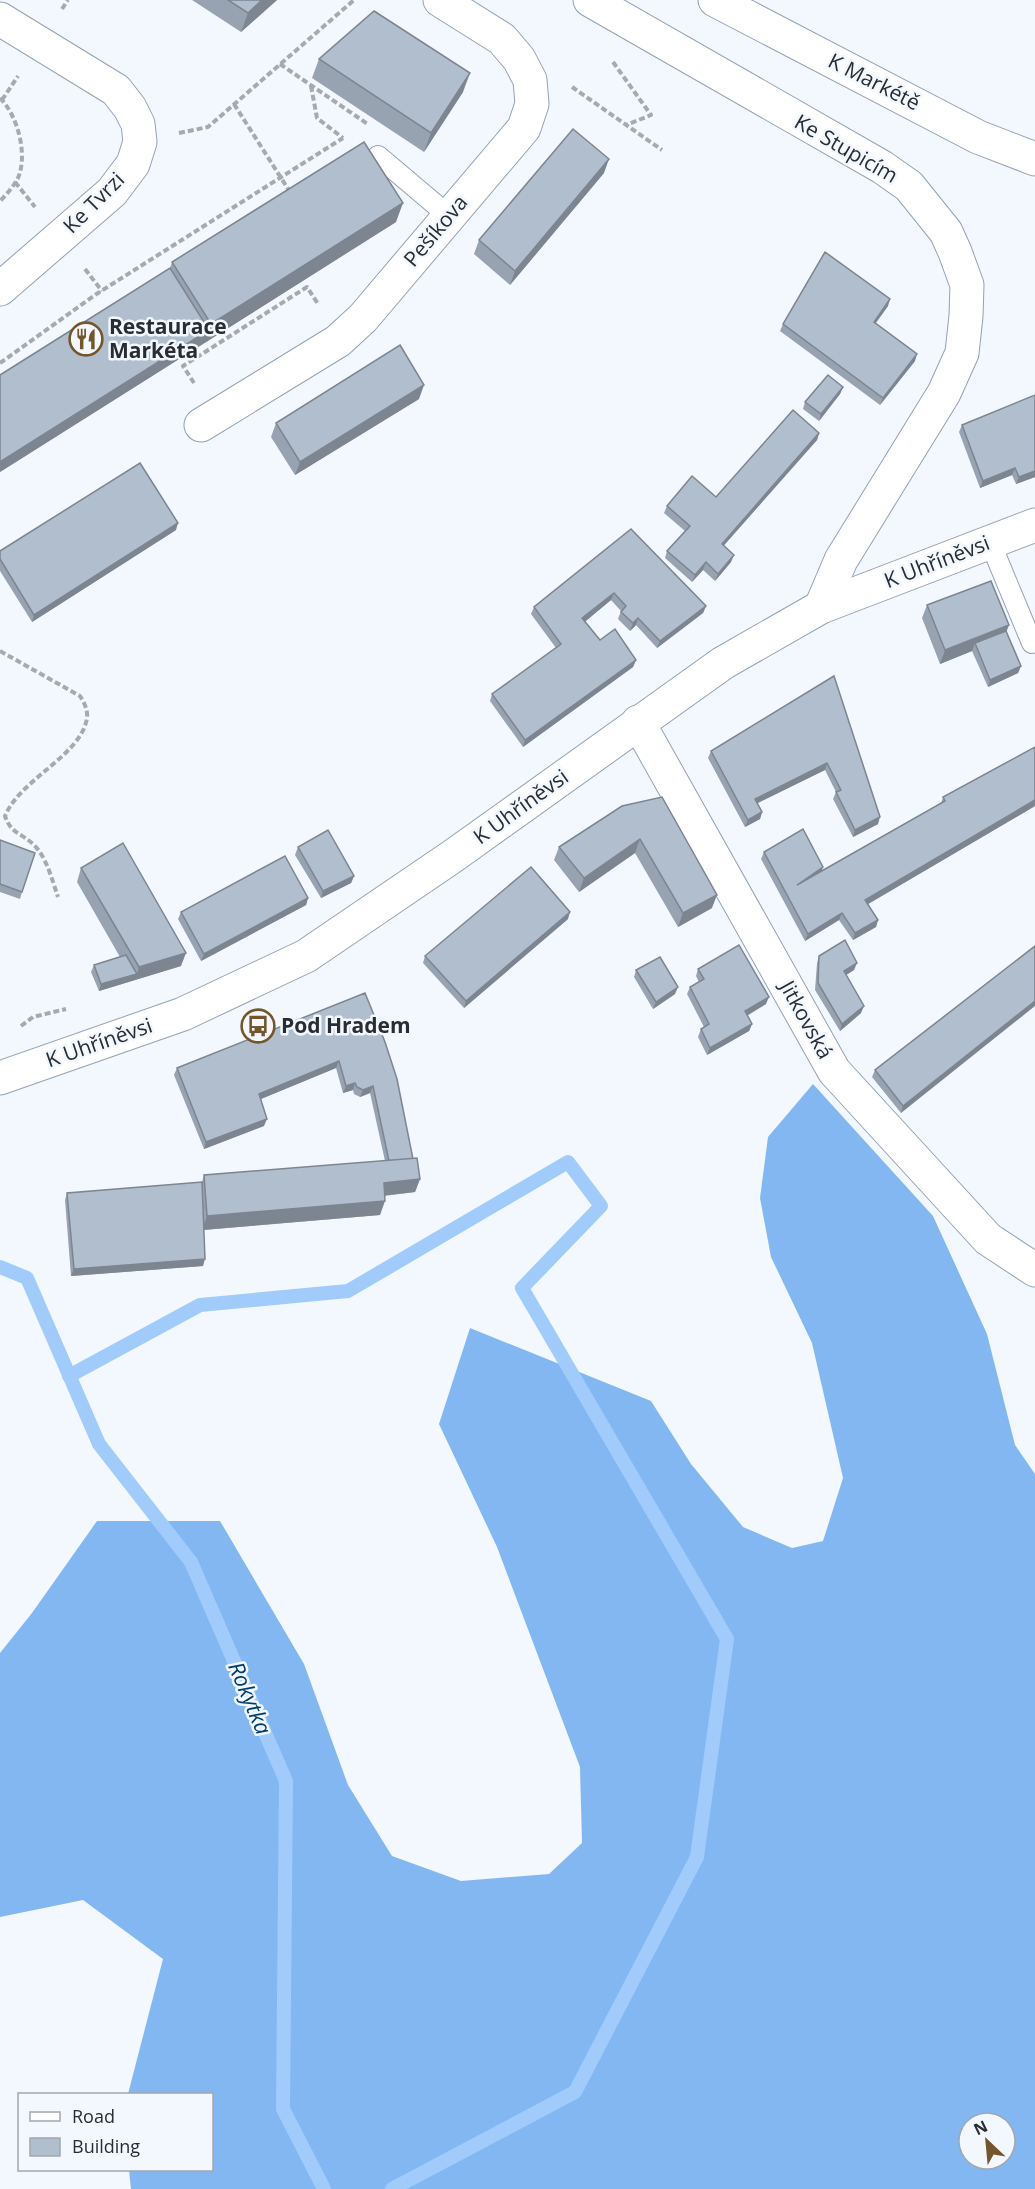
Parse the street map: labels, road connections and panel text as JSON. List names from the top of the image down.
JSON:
{
  "streets": {
    "street": [
      "K Markétě",
      "Ke Stupicím",
      "Ke Tvrzi",
      "Pešíkova",
      "K Uhříněvsi",
      "Jitkovská"
    ]
  },
  "crossings": [
    ["Ke Stupicím", "K Uhříněvsi"],
    ["K Uhříněvsi", "Jitkovská"]
  ],
  "water": ["Rokytka"],
  "places": {
    "restaurant": ["Restaurace Markéta"],
    "bus stop": ["Pod Hradem"]
  },
  "legend": ["Road", "Building"],
  "north": "top left"
}
